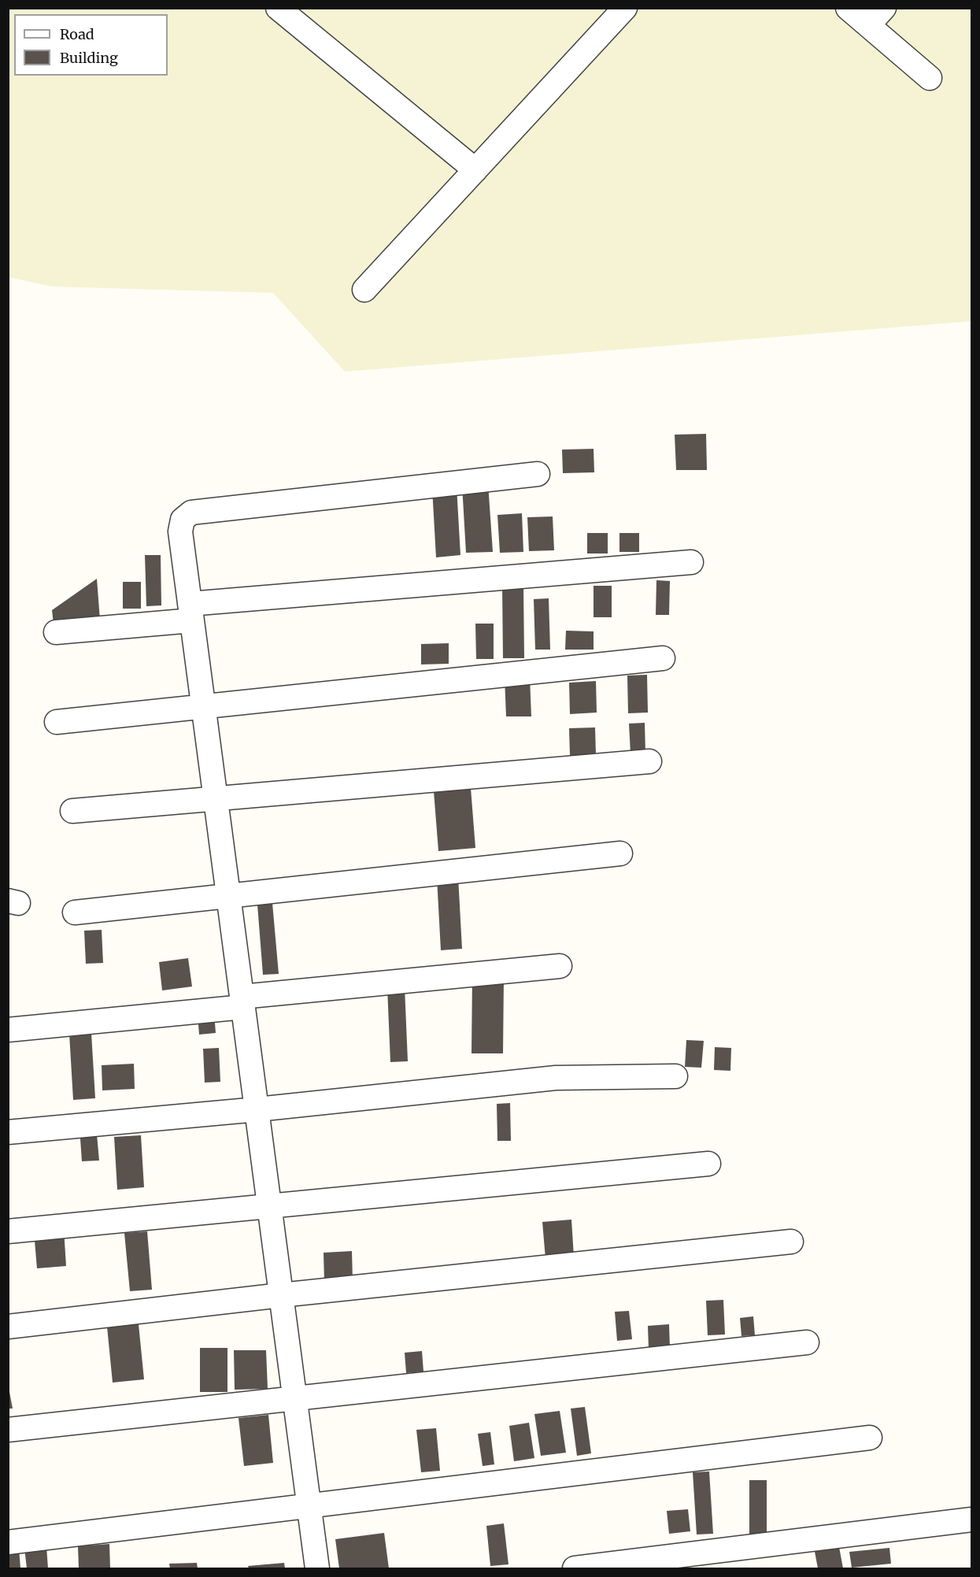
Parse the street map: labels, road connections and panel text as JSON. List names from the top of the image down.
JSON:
{
  "legend": ["Road", "Building"]
}
